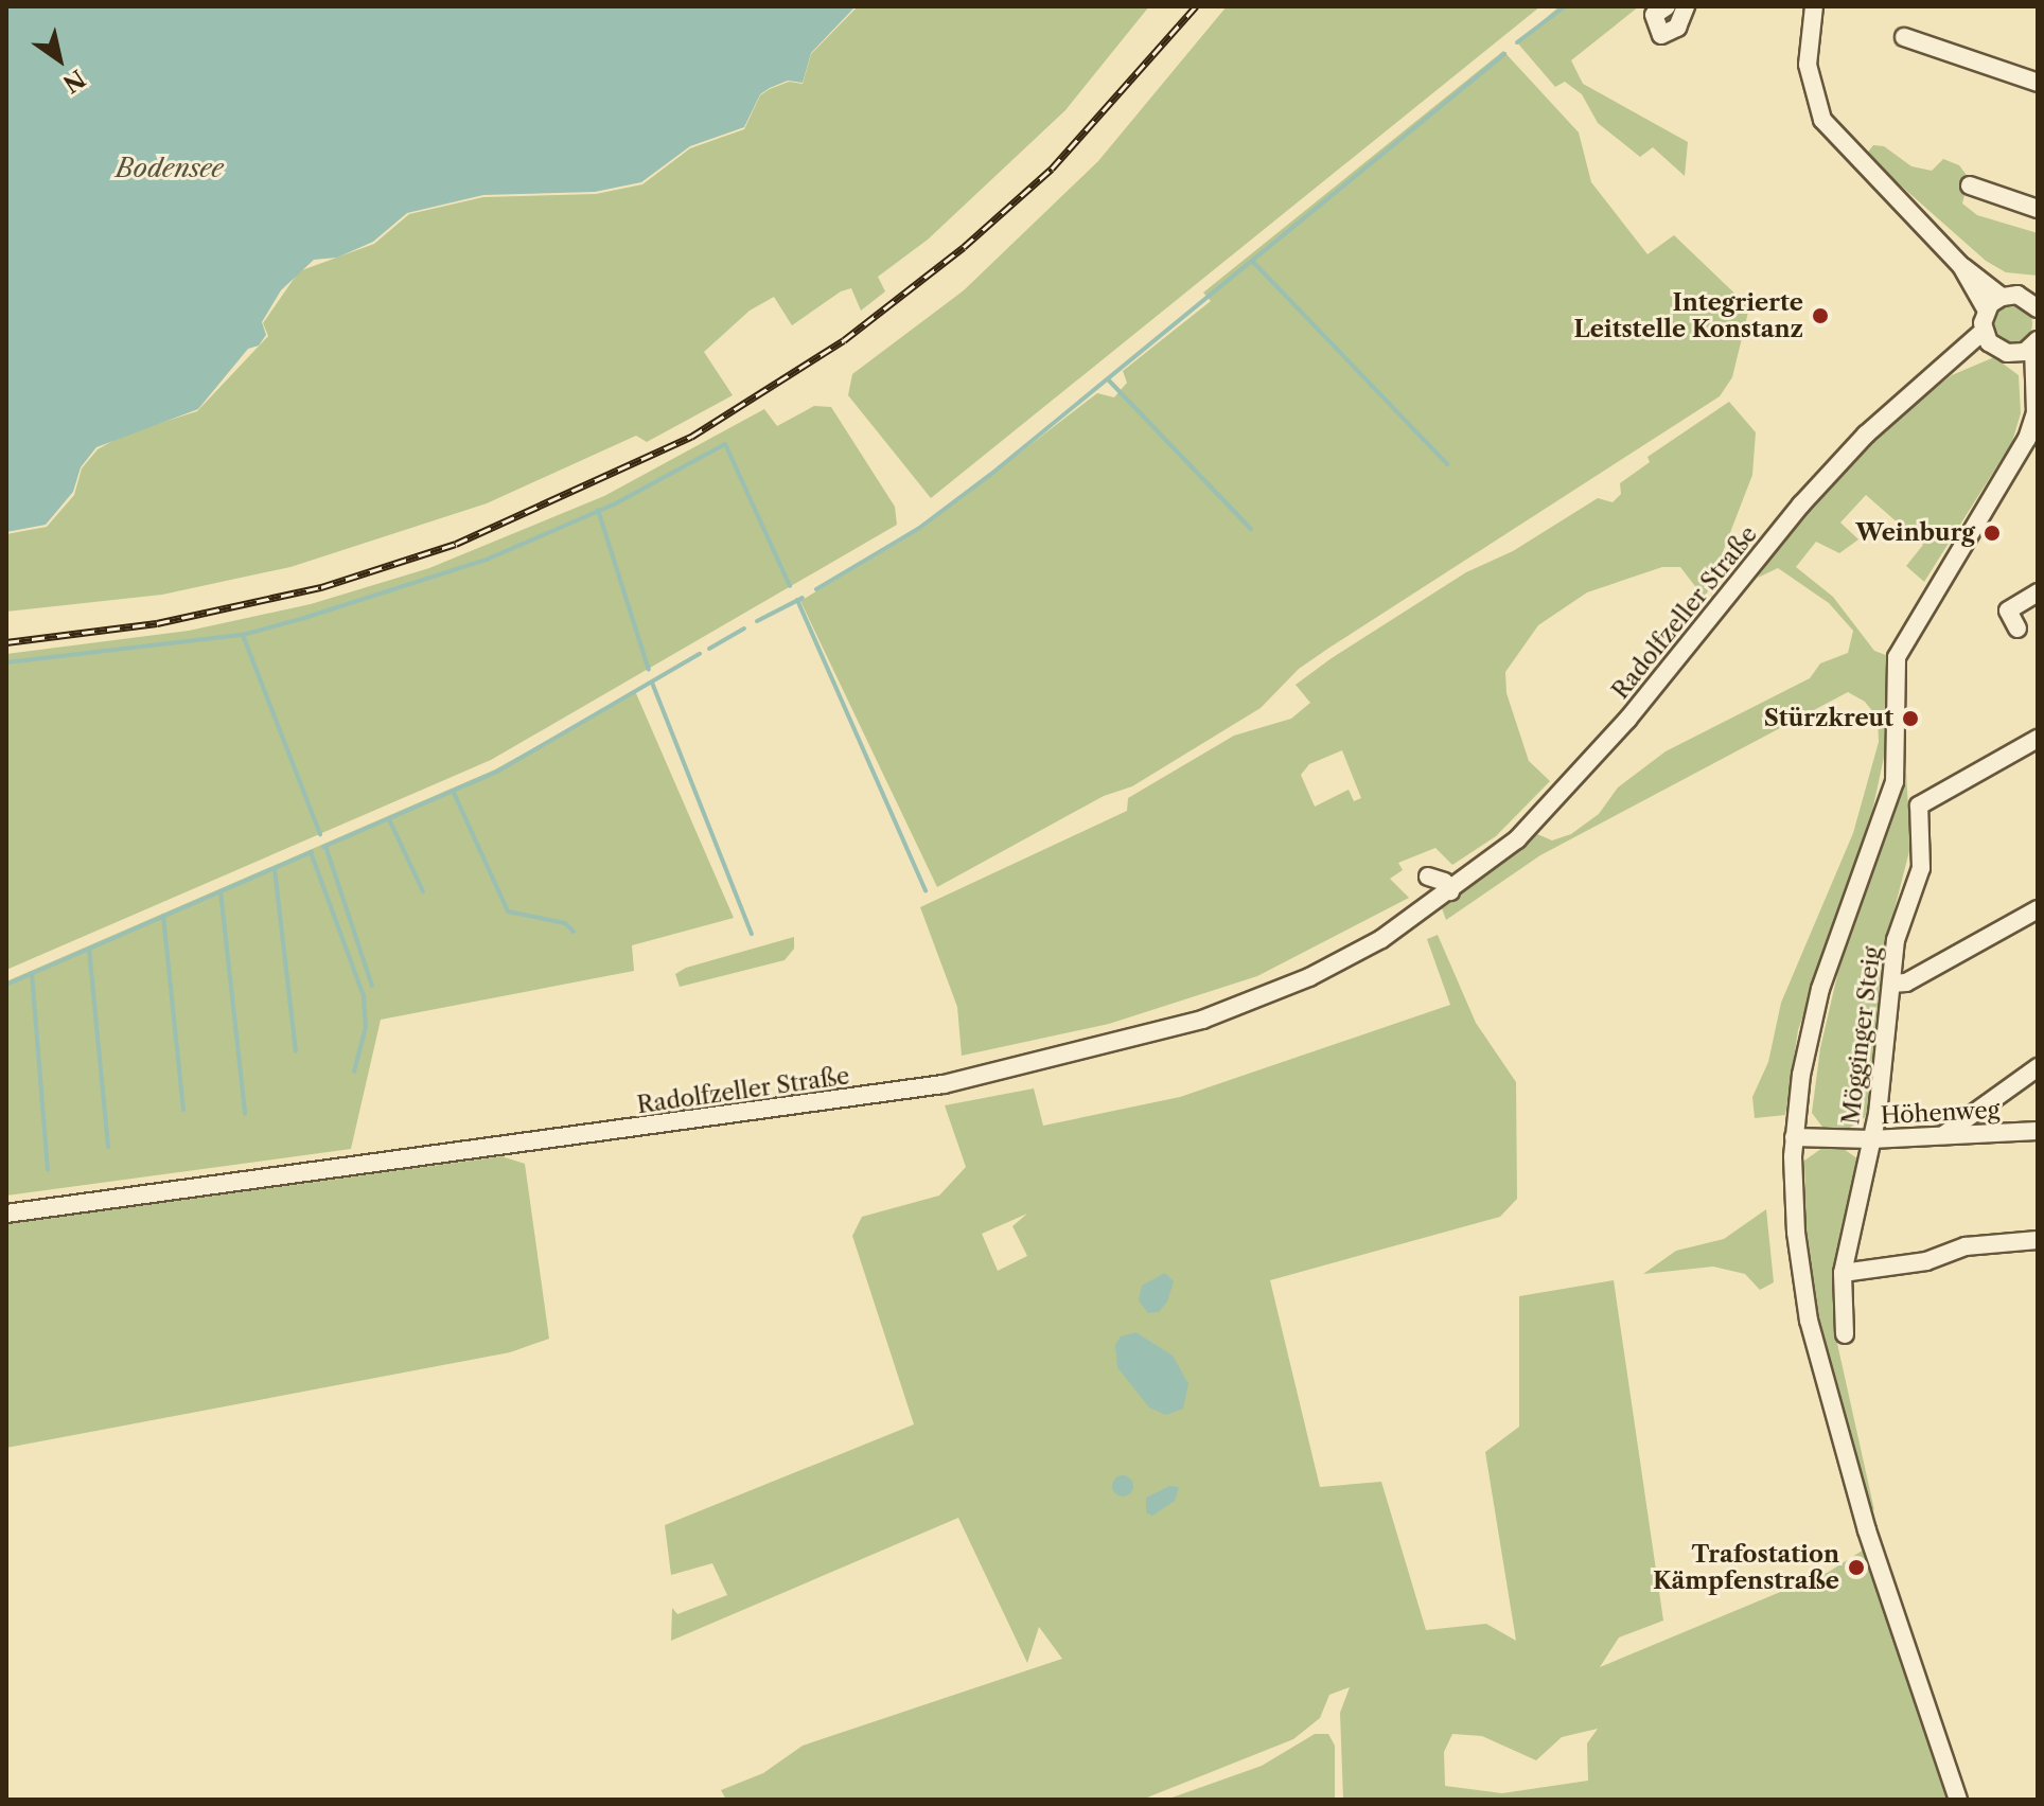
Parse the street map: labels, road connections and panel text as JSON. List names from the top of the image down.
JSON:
{
  "streets": {
    "street": ["Radolfzeller Straße", "Mögginger Steig", "Höhenweg"]
  },
  "crossings": [
    ["Mögginger Steig", "Höhenweg"]
  ],
  "water": ["Bodensee"],
  "places": [
    "Integrierte Leitstelle Konstanz",
    "Weinburg",
    "Stürzkreut",
    "Trafostation Kämpfenstraße"
  ],
  "north": "bottom right"
}
